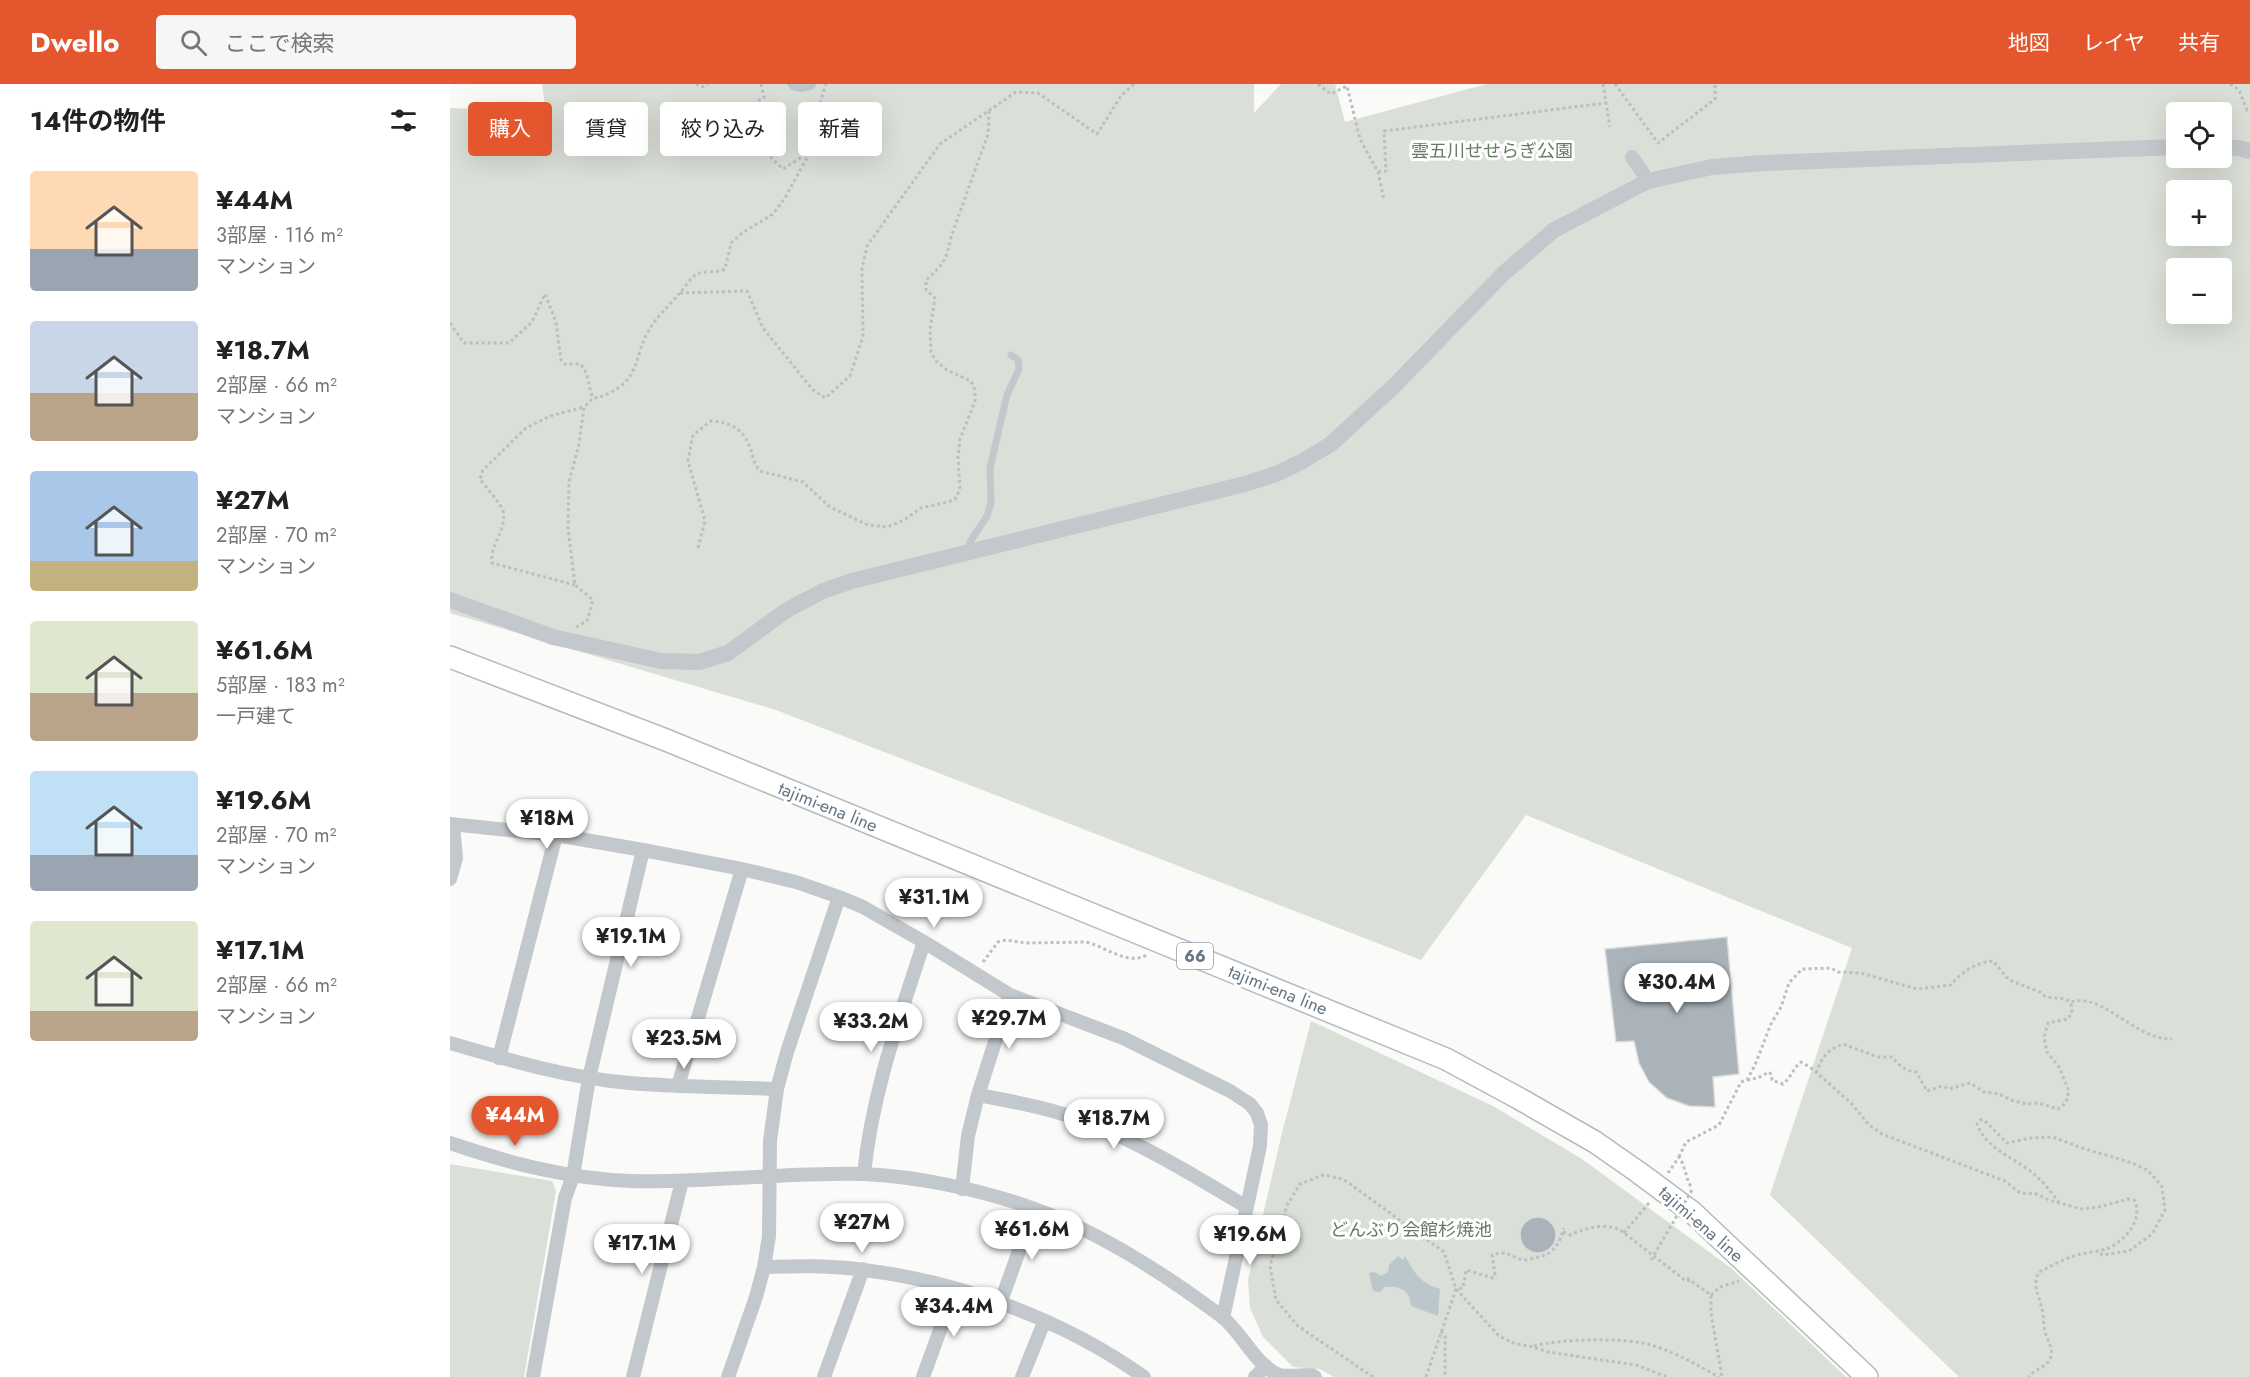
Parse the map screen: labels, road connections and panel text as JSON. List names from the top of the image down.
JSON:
{
  "streets": {
    "main road": ["tajimi-ena line", "66"]
  },
  "parks": ["雲五川せせらぎ公園", "どんぶり会館杉焼池"],
  "page": {
    "header": "Dwello",
    "search": "ここで検索",
    "nav": ["地図", "レイヤ", "共有"],
    "heading": "14件の物件",
    "map_buttons": ["+", "−"],
    "chip": [
      "購入",
      "賃貸",
      "絞り込み",
      "新着"
    ],
    "list": [
      {
        "name": "¥44M",
        "note": "3部屋 · 116 m² · マンション"
      },
      {
        "name": "¥18.7M",
        "note": "2部屋 · 66 m² · マンション"
      },
      {
        "name": "¥27M",
        "note": "2部屋 · 70 m² · マンション"
      },
      {
        "name": "¥61.6M",
        "note": "5部屋 · 183 m² · 一戸建て"
      },
      {
        "name": "¥19.6M",
        "note": "2部屋 · 70 m² · マンション"
      },
      {
        "name": "¥17.1M",
        "note": "2部屋 · 66 m² · マンション"
      }
    ],
    "price": [
      "¥18M",
      "¥31.1M",
      "¥19.1M",
      "¥30.4M",
      "¥29.7M",
      "¥33.2M",
      "¥23.5M",
      "¥44M",
      "¥18.7M",
      "¥27M",
      "¥61.6M",
      "¥19.6M",
      "¥17.1M",
      "¥34.4M"
    ]
  }
}
